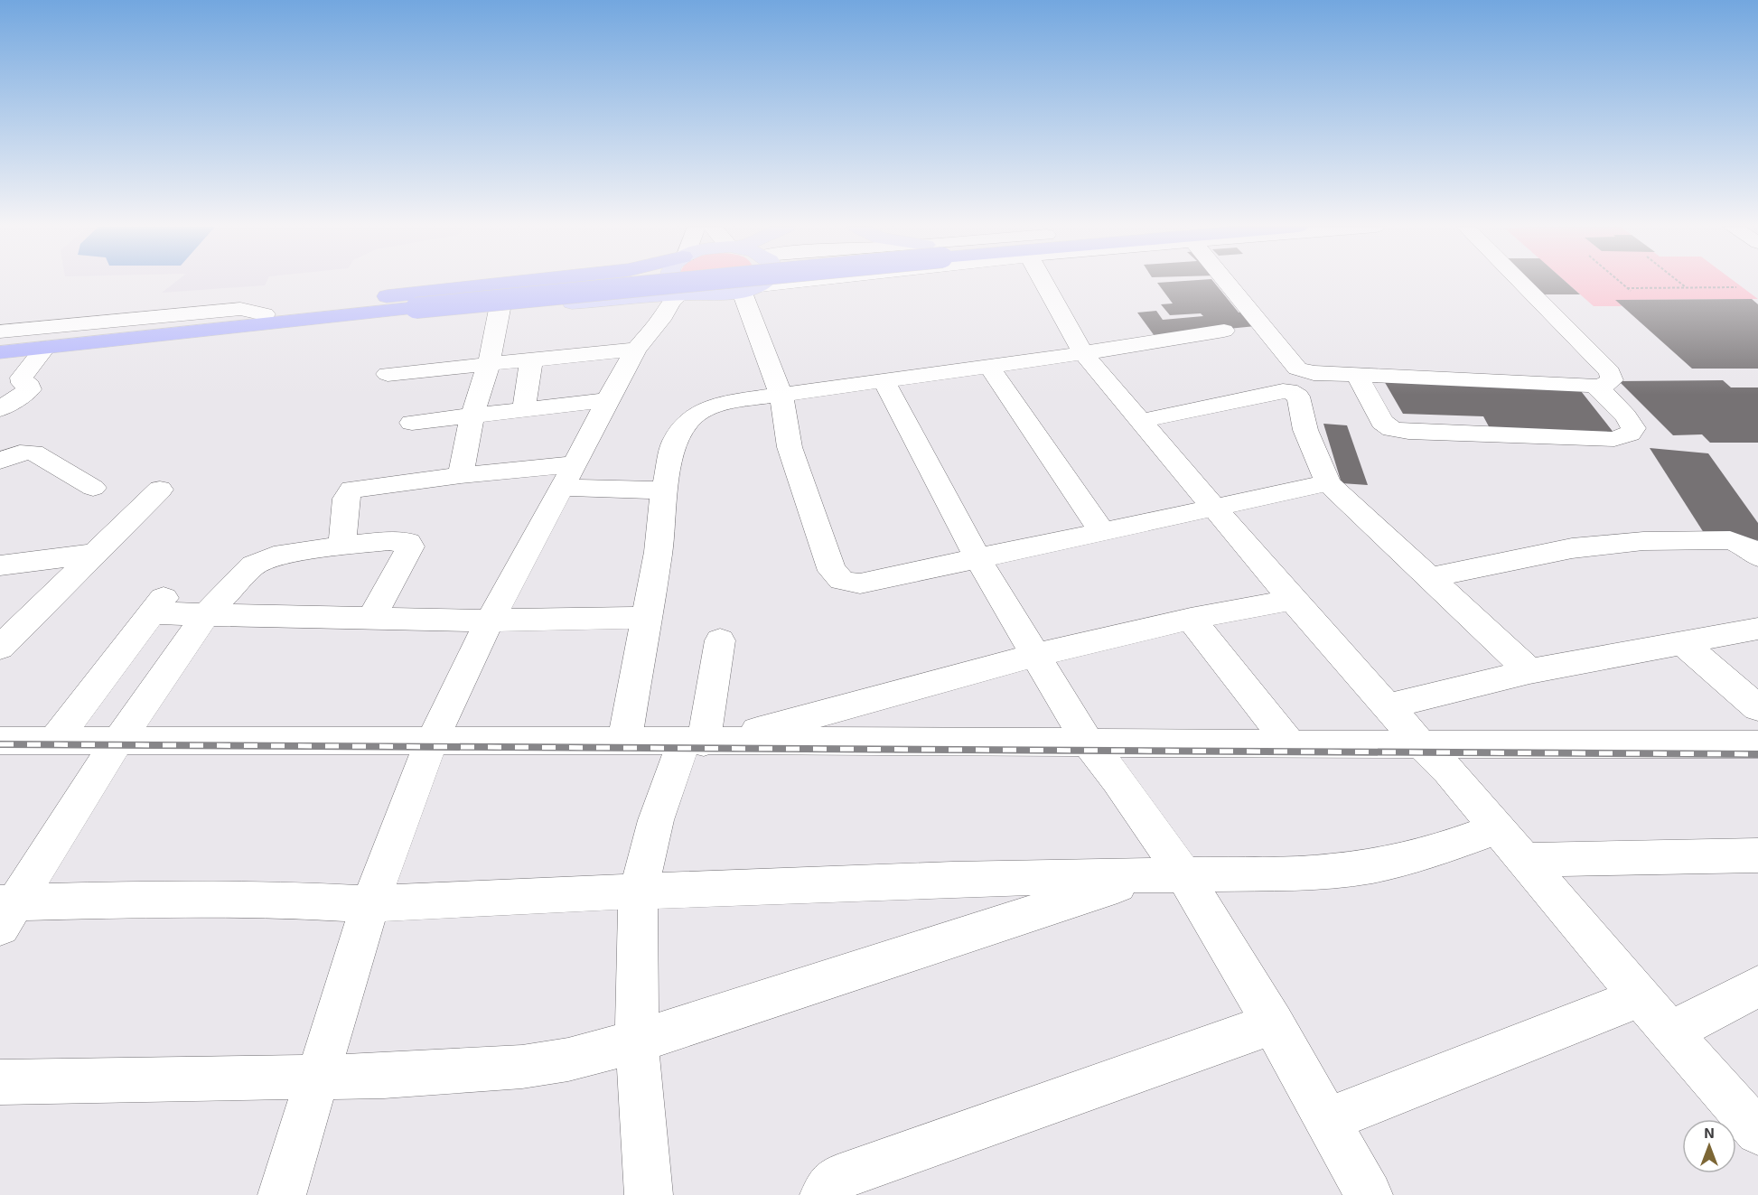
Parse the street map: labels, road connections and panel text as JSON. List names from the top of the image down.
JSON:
{
  "north": "top"
}
